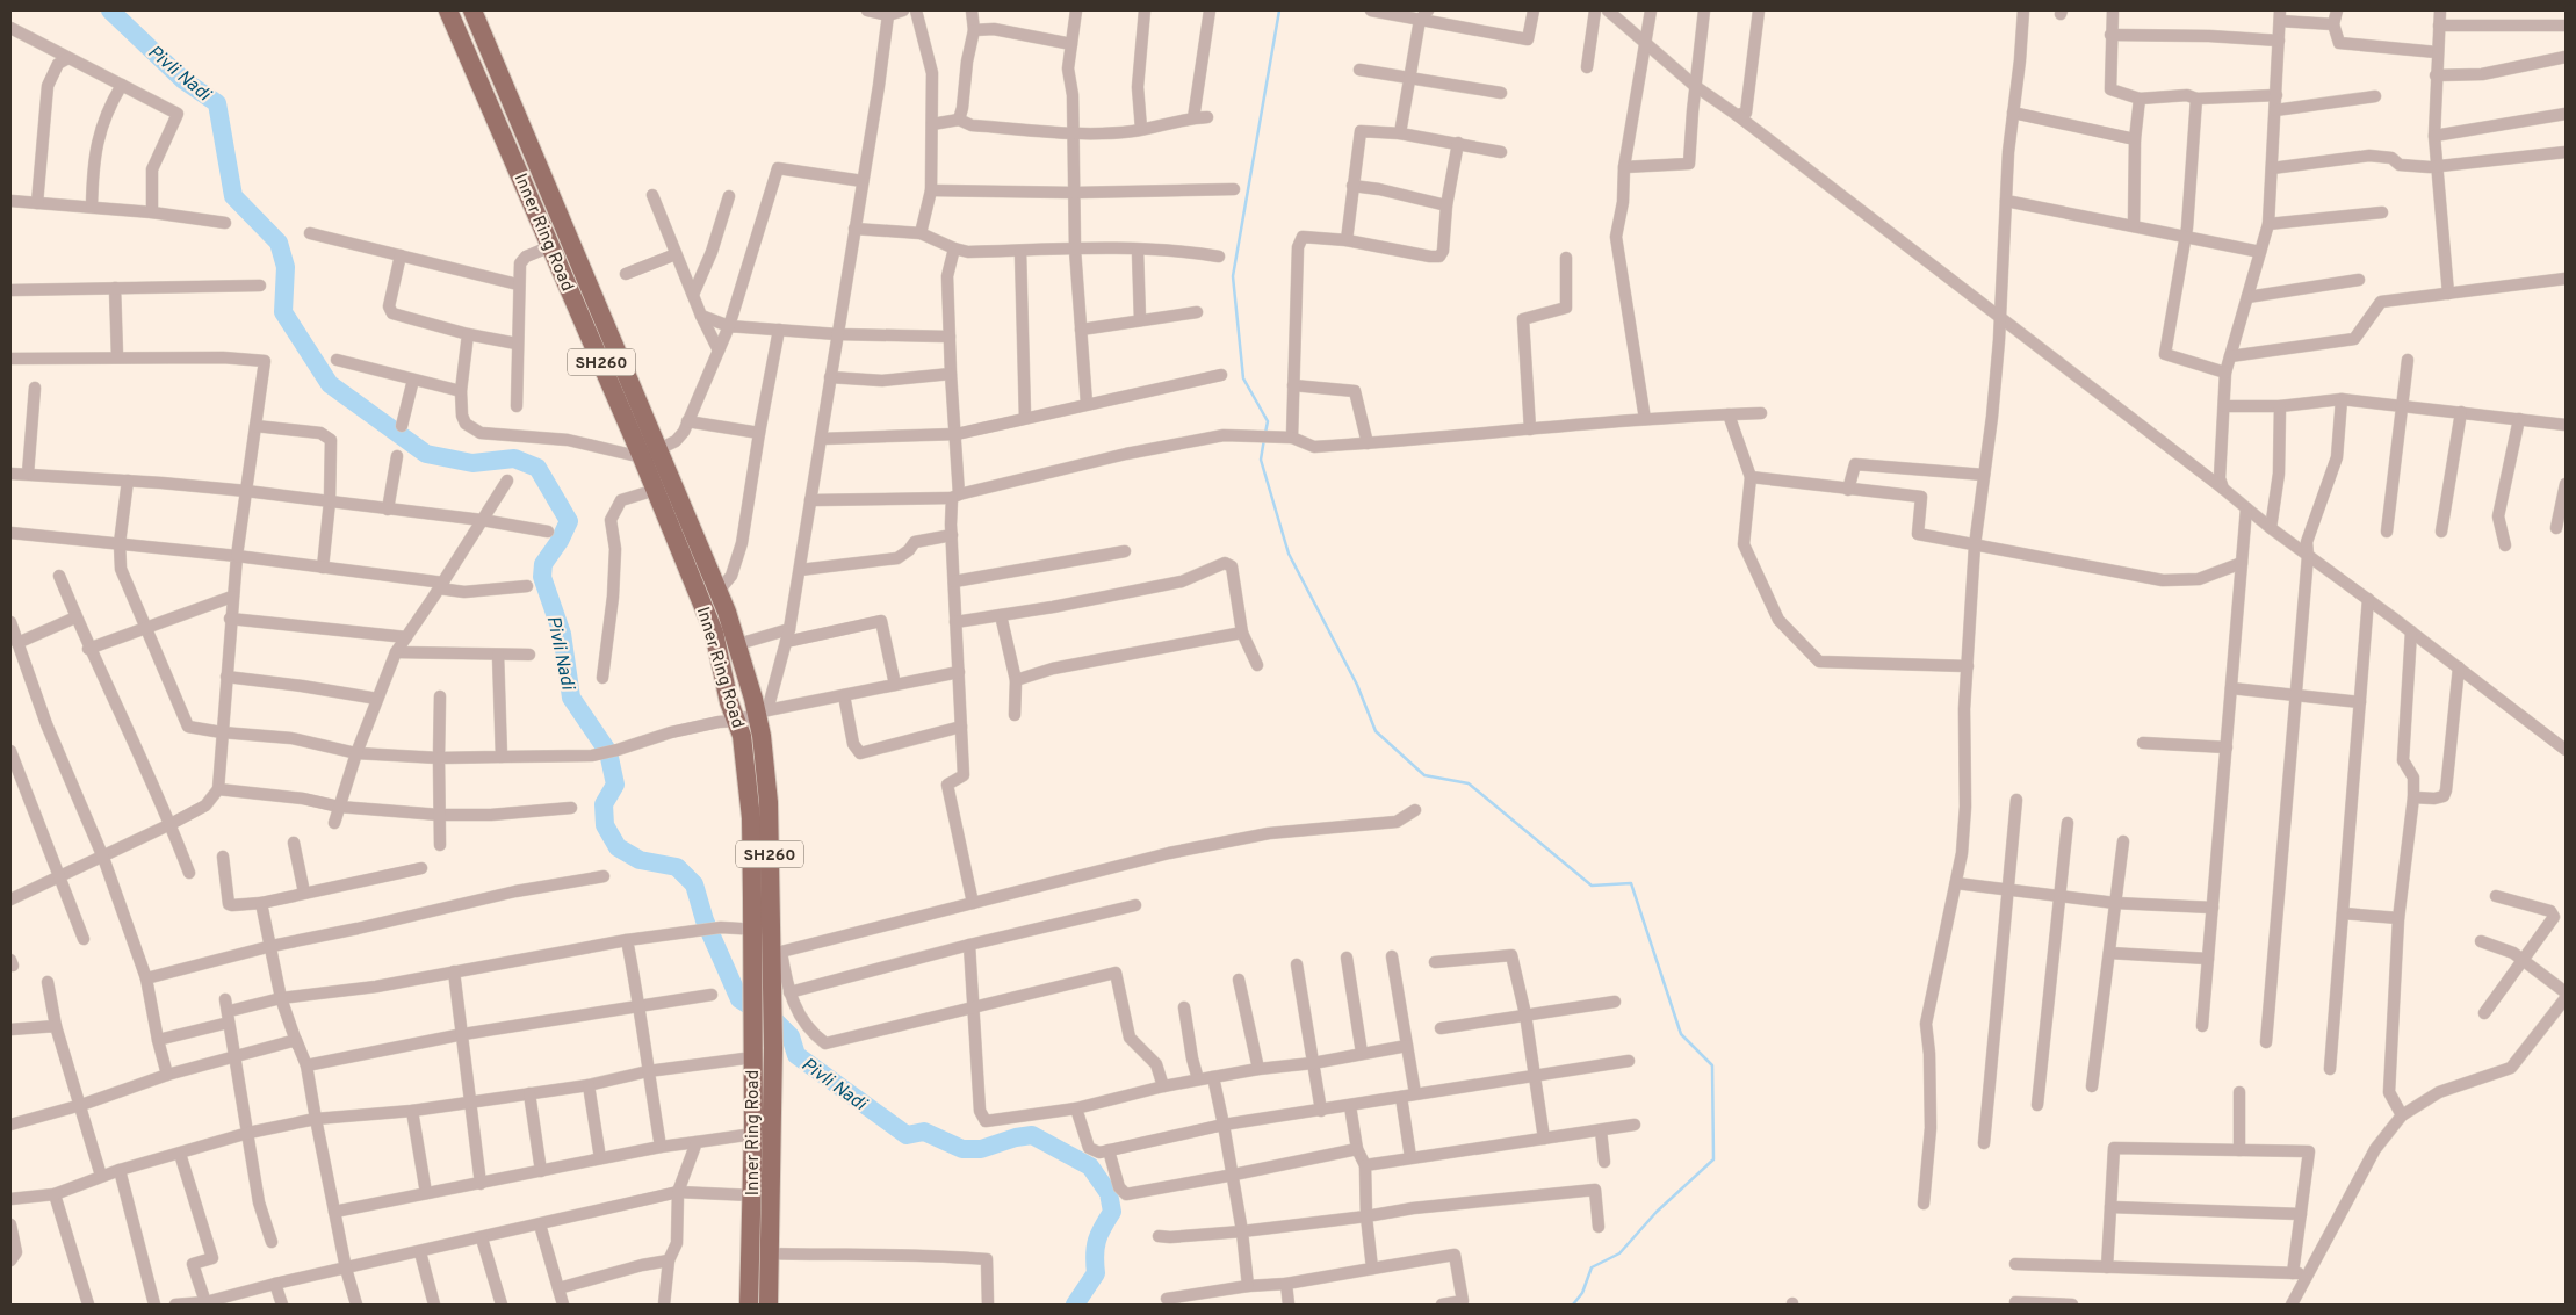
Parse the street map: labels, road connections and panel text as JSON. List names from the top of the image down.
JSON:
{
  "streets": {
    "highway": ["Inner Ring Road", "SH260"]
  },
  "water": ["Pivli Nadi"]
}
